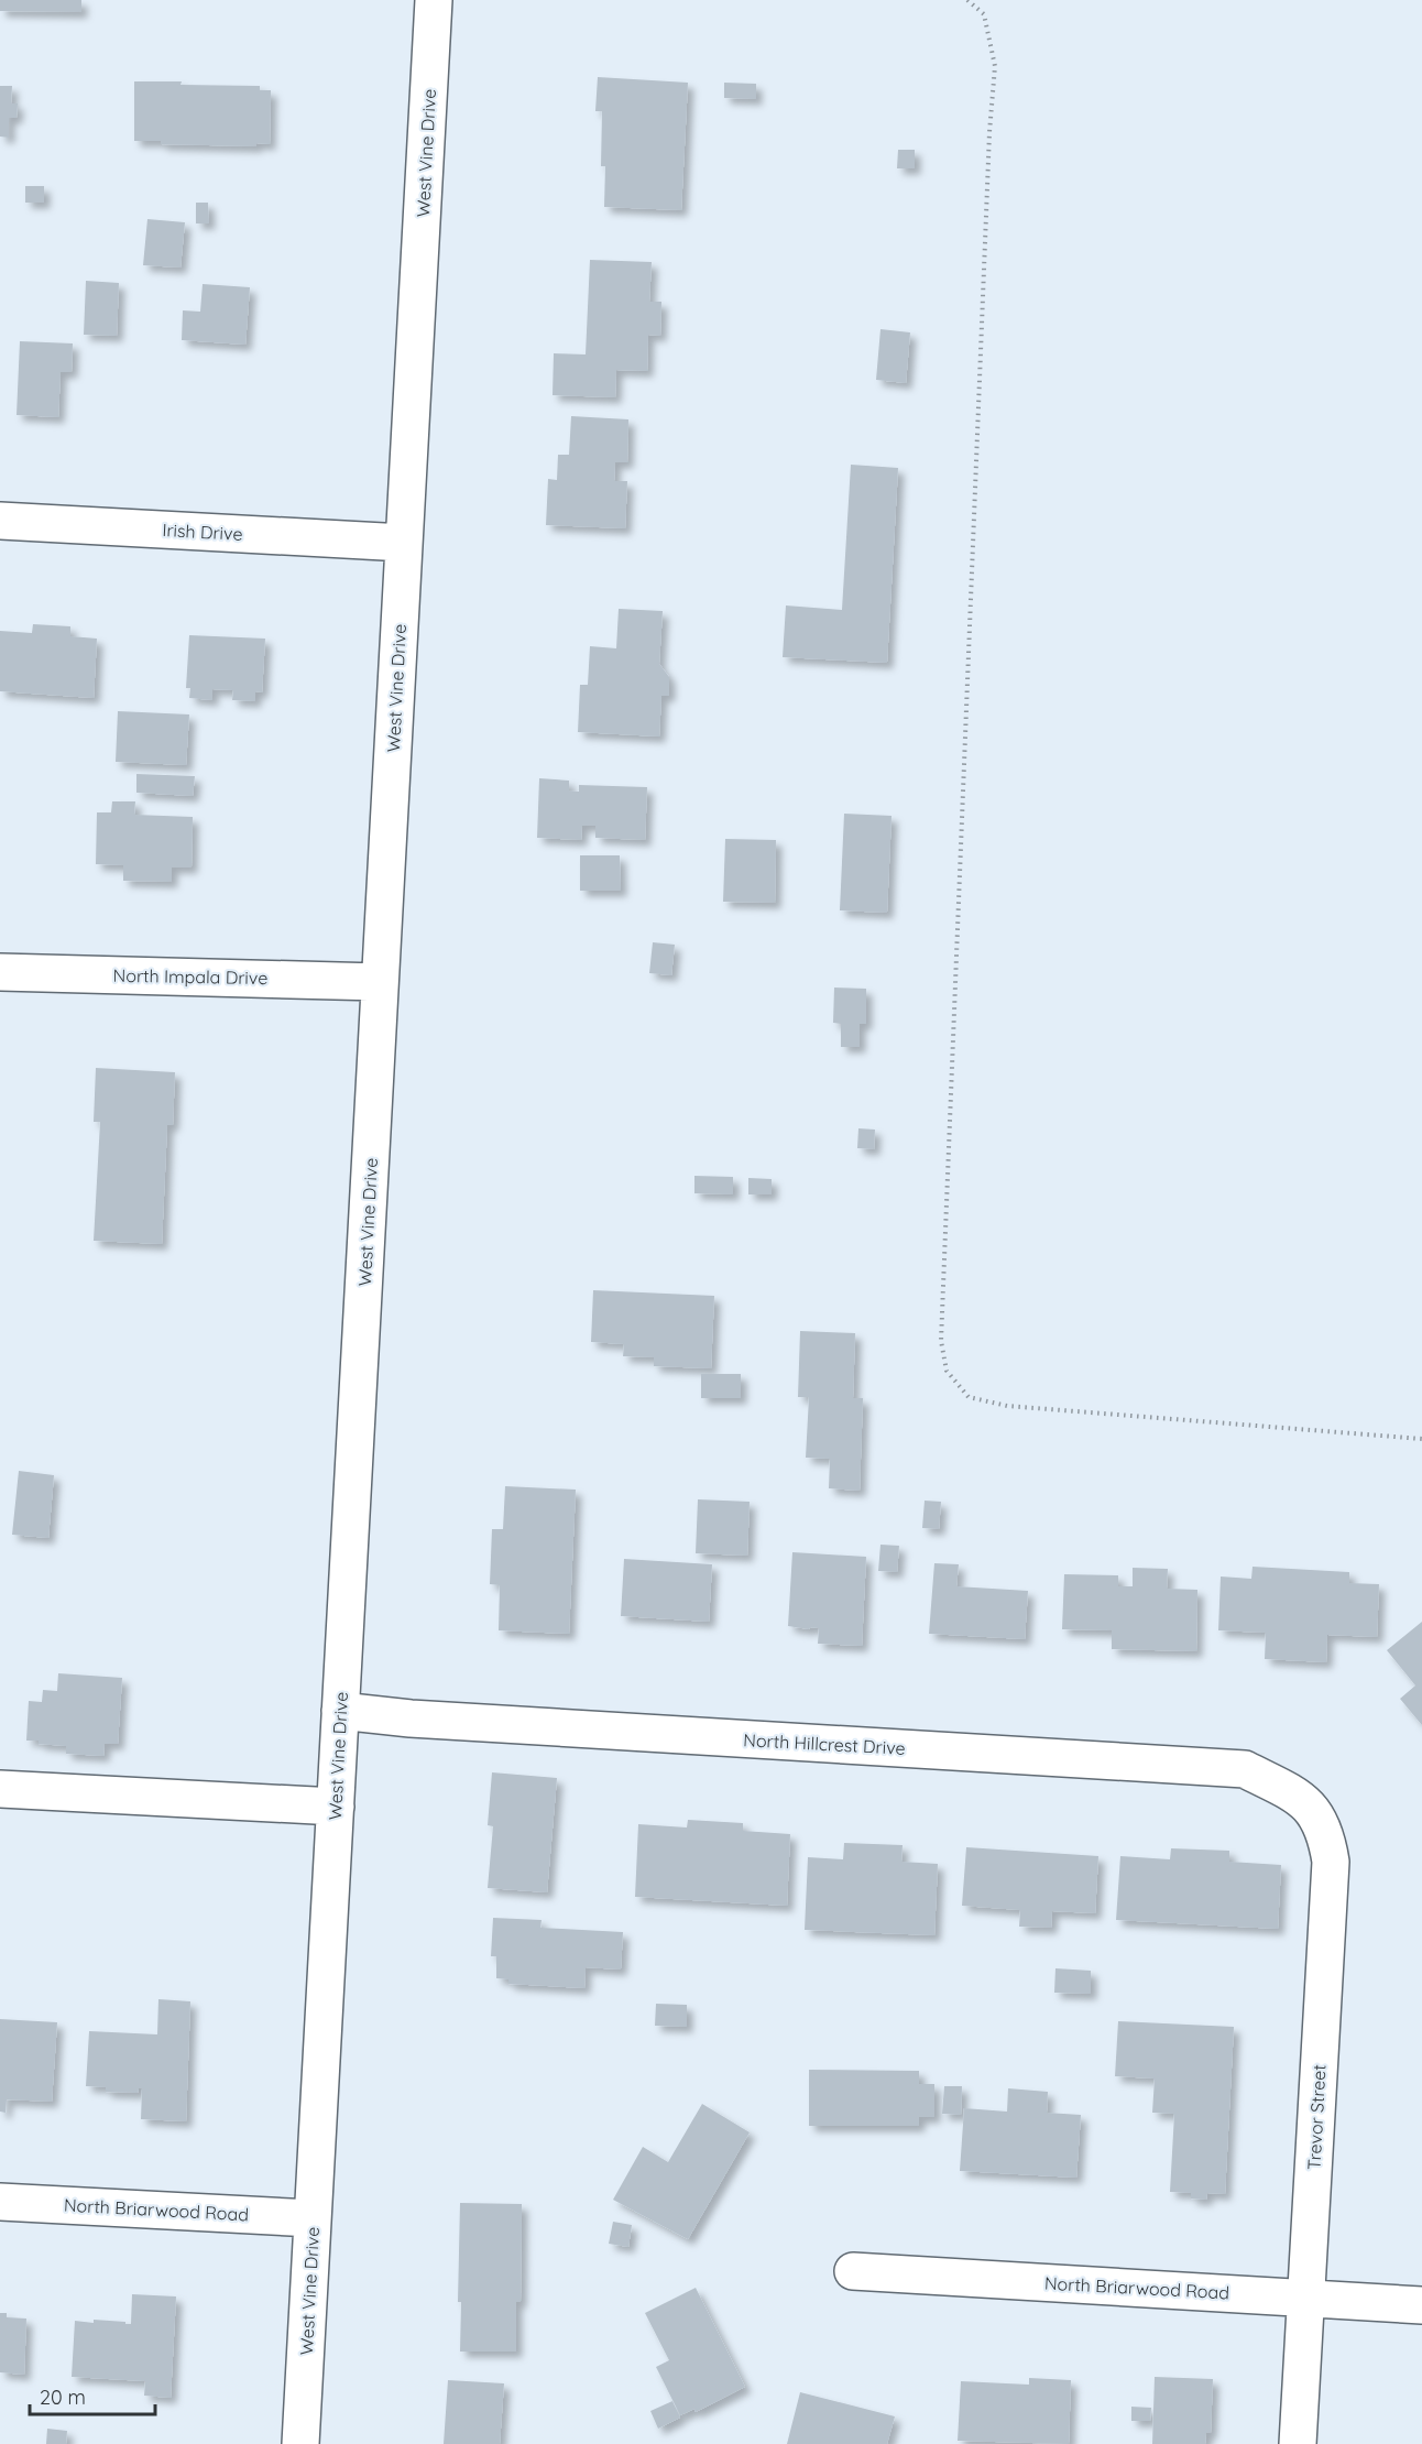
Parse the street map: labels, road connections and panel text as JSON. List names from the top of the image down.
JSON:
{
  "streets": {
    "street": [
      "West Vine Drive",
      "Irish Drive",
      "North Impala Drive",
      "North Hillcrest Drive",
      "Trevor Street",
      "North Briarwood Road"
    ]
  },
  "crossings": [
    ["West Vine Drive", "Irish Drive"],
    ["West Vine Drive", "North Impala Drive"],
    ["West Vine Drive", "North Hillcrest Drive"],
    ["West Vine Drive", "North Briarwood Road"],
    ["North Hillcrest Drive", "Trevor Street"],
    ["Trevor Street", "North Briarwood Road"]
  ],
  "scale_bar": "20 m"
}
